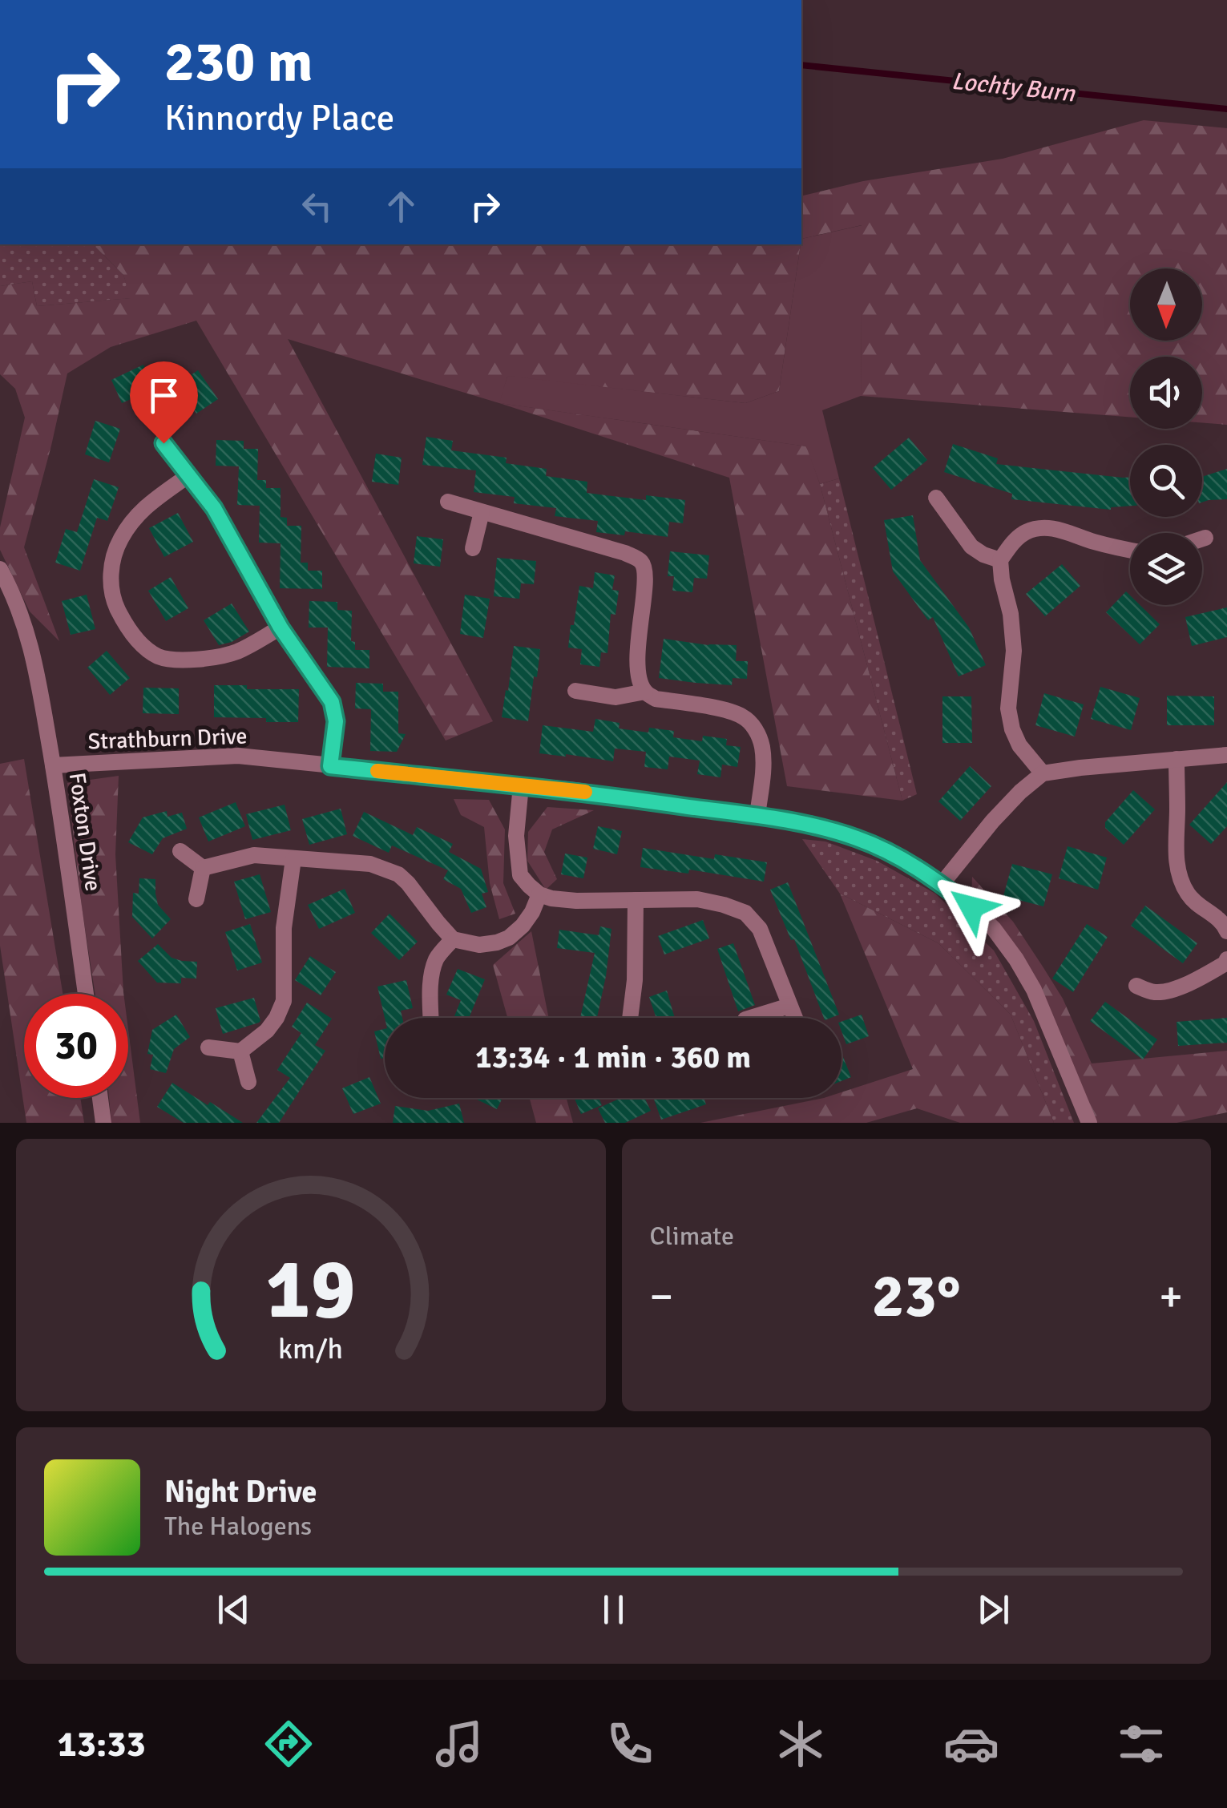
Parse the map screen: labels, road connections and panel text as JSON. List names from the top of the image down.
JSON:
{
  "streets": {
    "street": ["Strathburn Drive", "Foxton Drive"]
  },
  "crossings": [
    ["Strathburn Drive", "Foxton Drive"]
  ],
  "water": ["Lochty Burn"],
  "north": "bottom",
  "page": {
    "turn": ["230 m", "Kinnordy Place"],
    "limit": "30",
    "trip": "13:34 · 1 min · 360 m",
    "tile": "Climate",
    "heat": ["−", "23°", "+"],
    "song": ["Night Drive", "The Halogens"],
    "tabs": "13:33",
    "gauge": ["19", "km/h"]
  }
}
